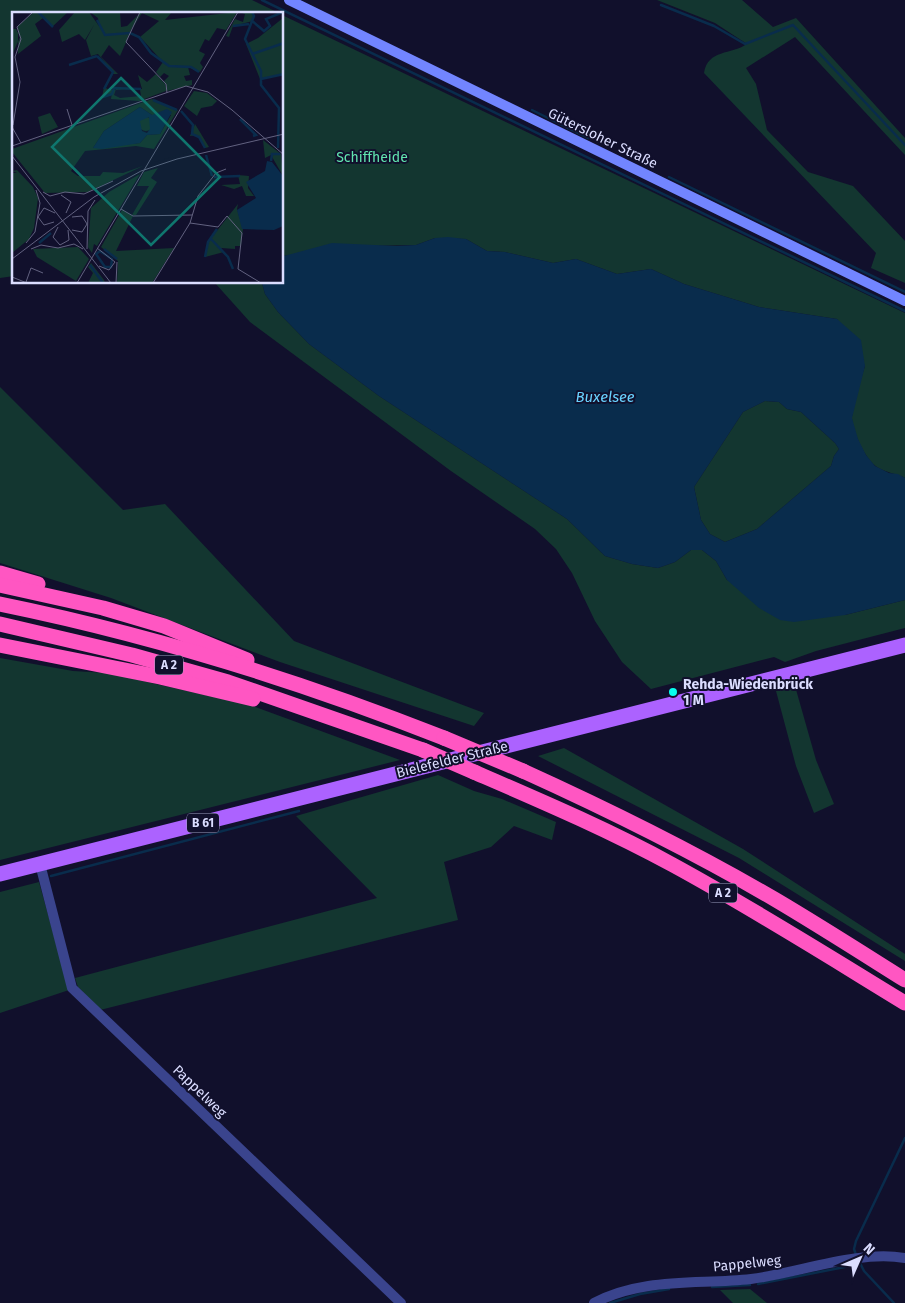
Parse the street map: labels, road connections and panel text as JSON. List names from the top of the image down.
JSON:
{
  "streets": {
    "highway": ["A 2"],
    "main road": ["Gütersloher Straße", "Bielefelder Straße", "B 61"],
    "street": ["Pappelweg"]
  },
  "crossings": [
    ["Bielefelder Straße", "Pappelweg"]
  ],
  "water": ["Buxelsee"],
  "parks": ["Schiffheide"],
  "places": ["Rehda-Wiedenbrück 1 M"],
  "north": "top right"
}
